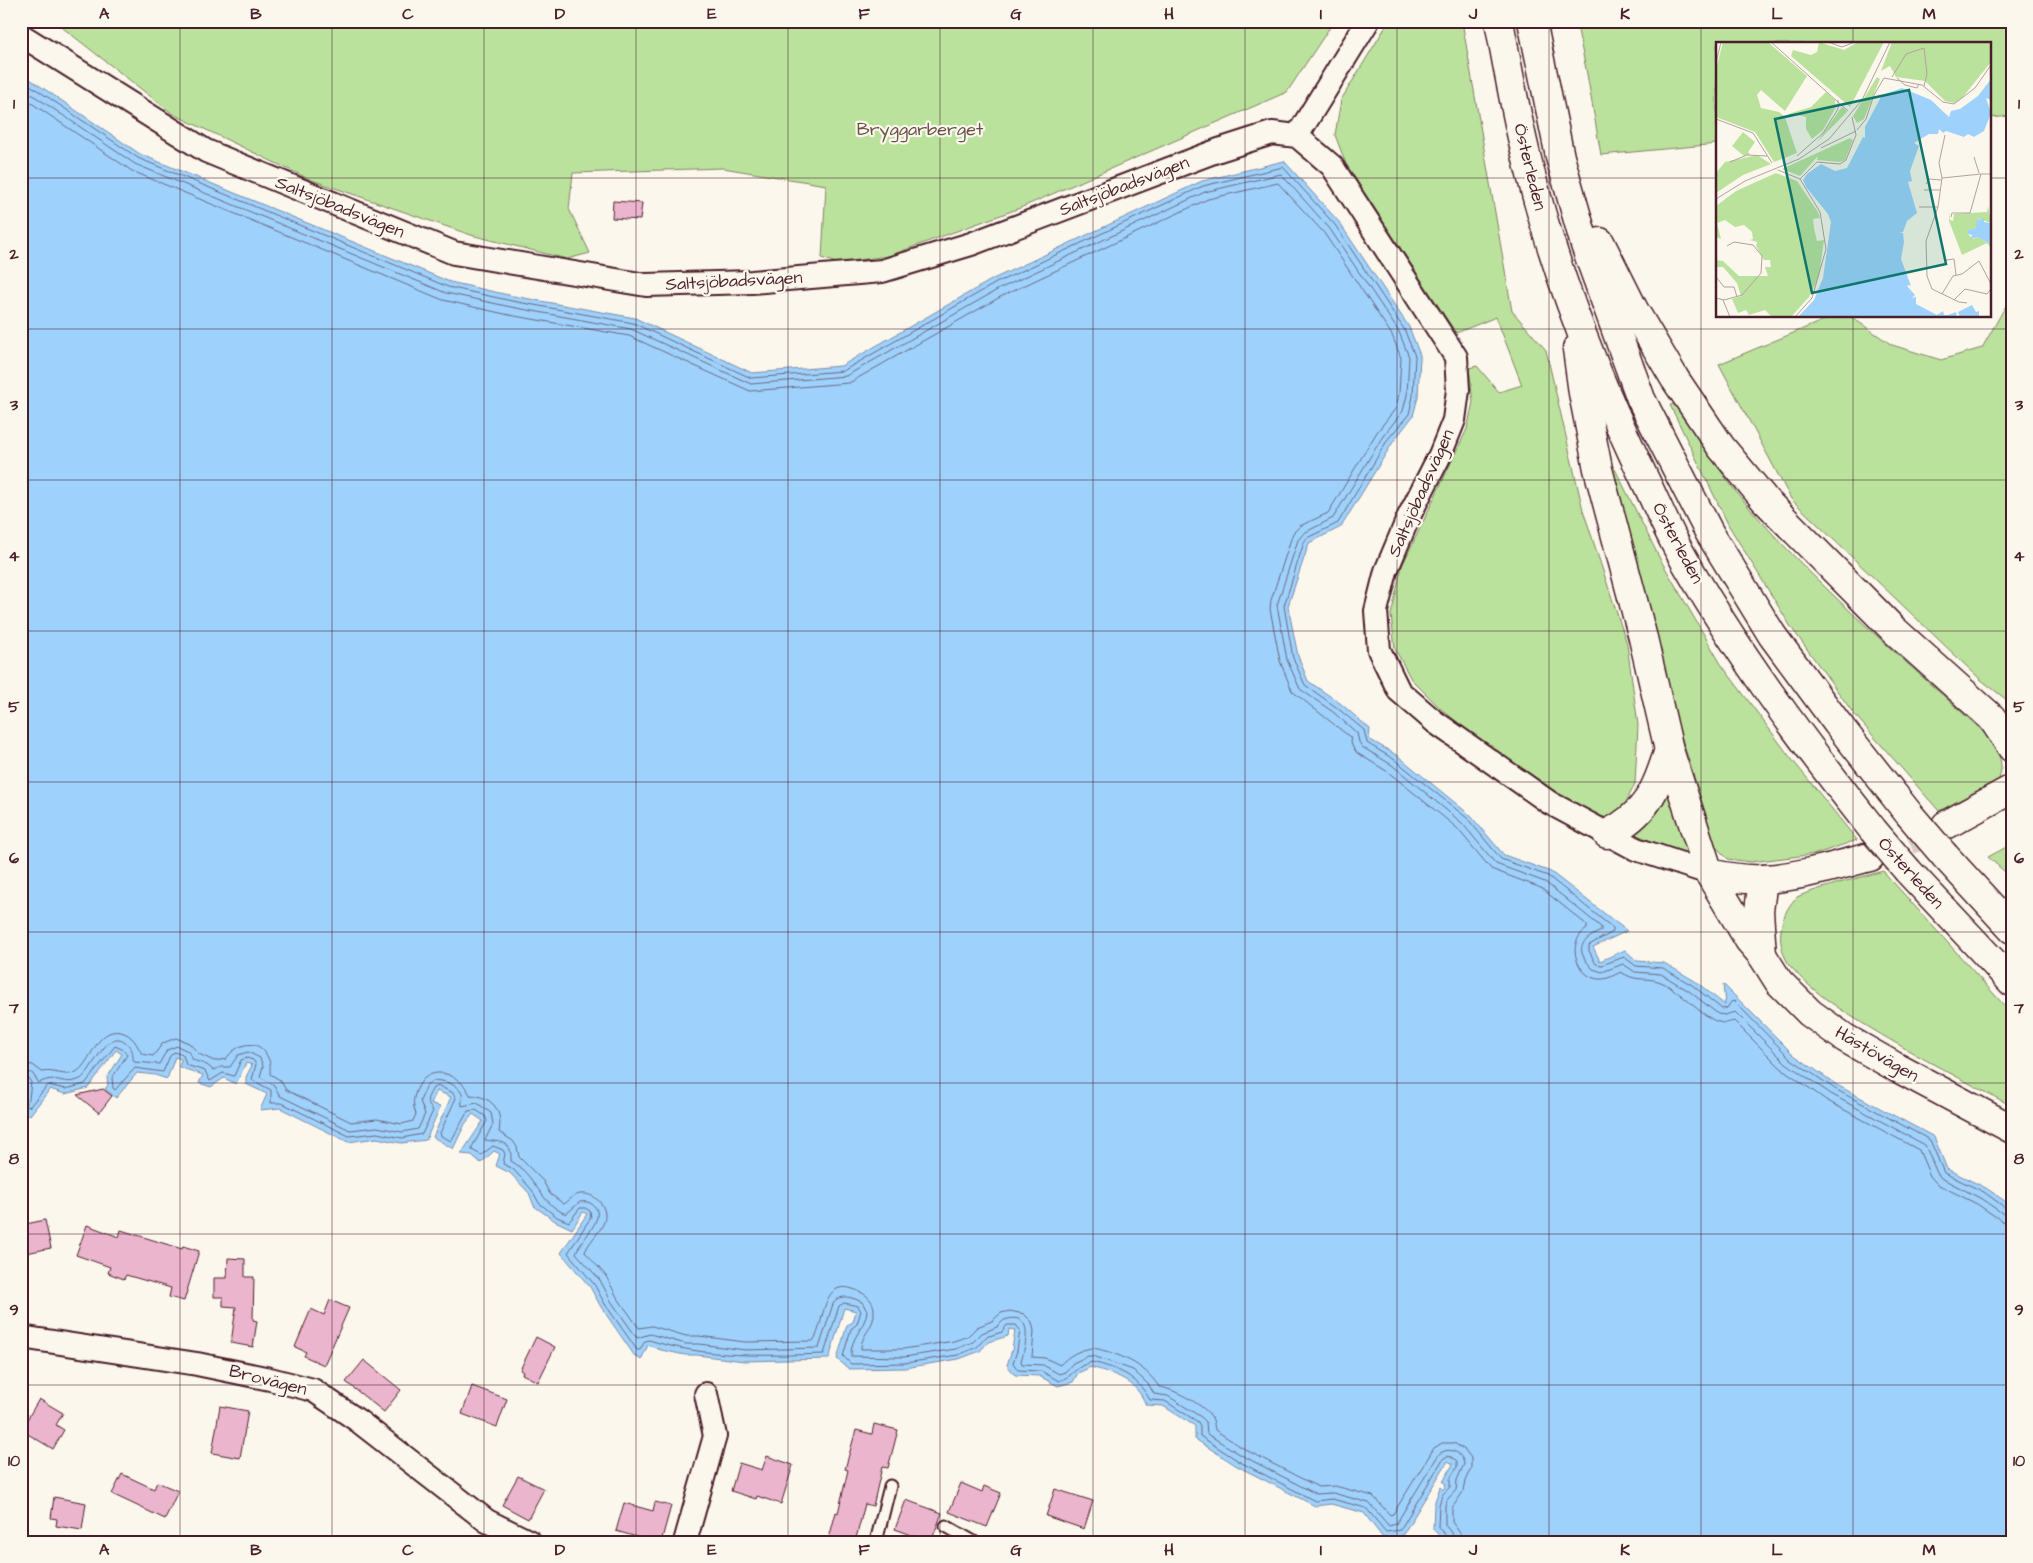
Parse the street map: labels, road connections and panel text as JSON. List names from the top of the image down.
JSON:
{
  "streets": {
    "main road": ["Österleden", "Hästövägen"],
    "street": ["Saltsjöbadsvägen", "Brovägen"]
  },
  "crossings": [
    ["Österleden", "Hästövägen"],
    ["Saltsjöbadsvägen", "Hästövägen"]
  ],
  "parks": ["Bryggarberget"],
  "grid": {
    "columns": [
      "A",
      "B",
      "C",
      "D",
      "E",
      "F",
      "G",
      "H",
      "I",
      "J",
      "K",
      "L",
      "M"
    ],
    "rows": [
      "1",
      "2",
      "3",
      "4",
      "5",
      "6",
      "7",
      "8",
      "9",
      "10"
    ]
  }
}
